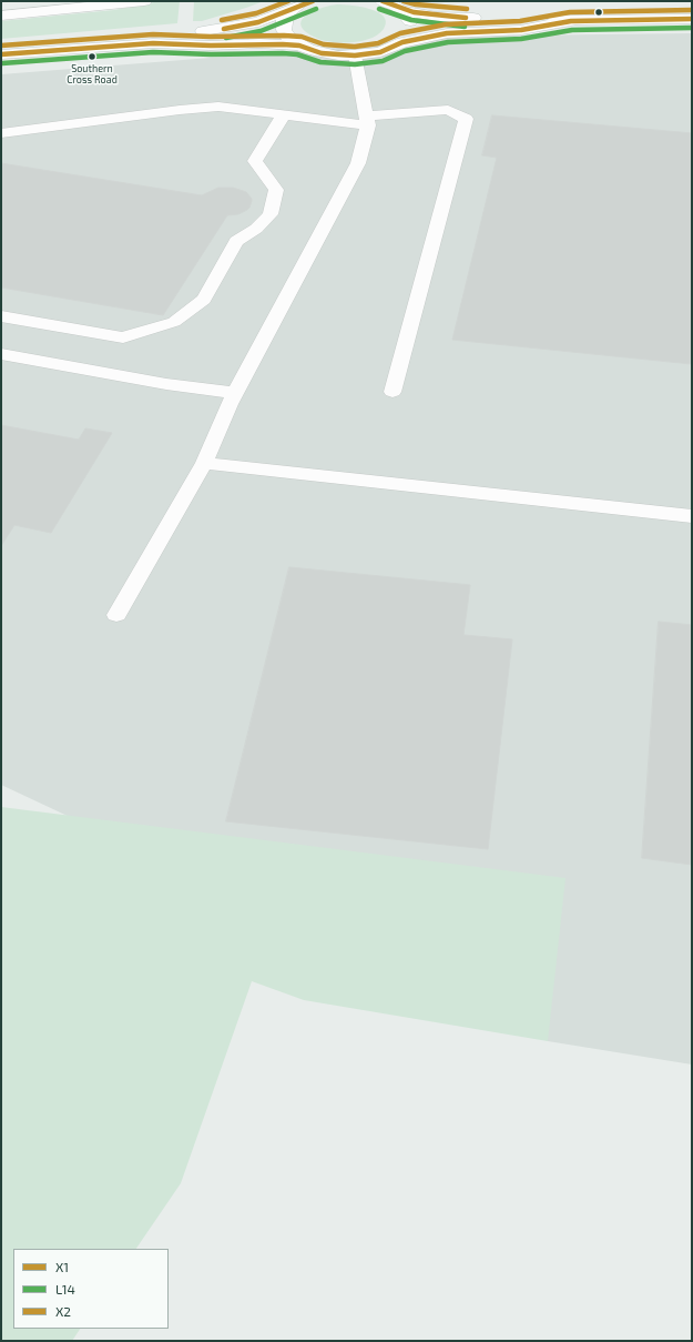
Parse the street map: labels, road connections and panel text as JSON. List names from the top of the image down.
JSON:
{
  "places": ["Southern Cross Road"],
  "lines": ["transit line X1", "transit line X2", "transit line L14"],
  "legend": ["X1", "L14", "X2"]
}
